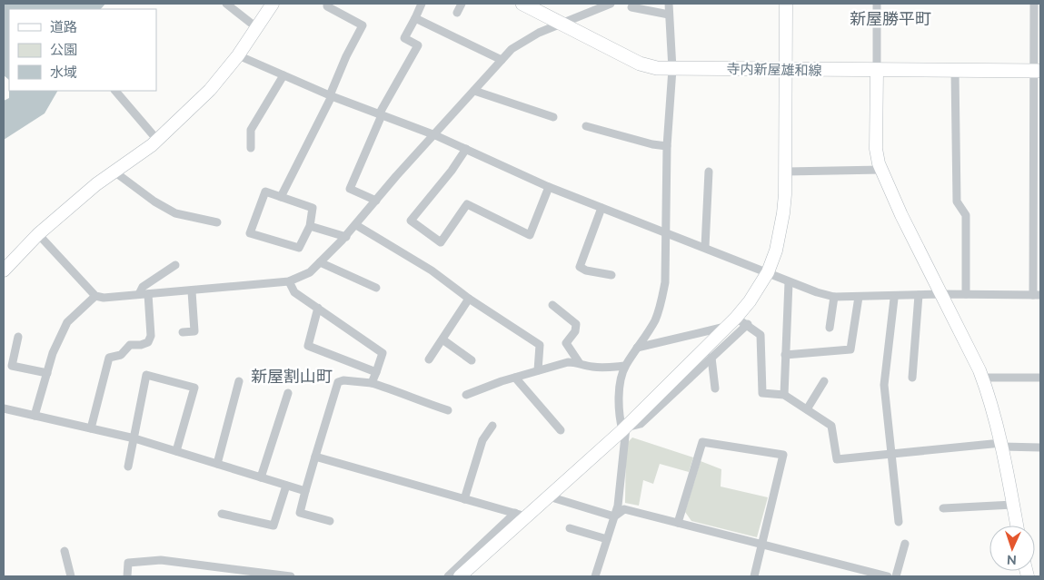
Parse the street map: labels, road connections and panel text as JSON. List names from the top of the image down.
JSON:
{
  "streets": {
    "main road": ["寺内新屋雄和線"]
  },
  "districts": ["新屋勝平町", "新屋割山町"],
  "legend": ["道路", "公園", "水域"],
  "north": "bottom"
}
